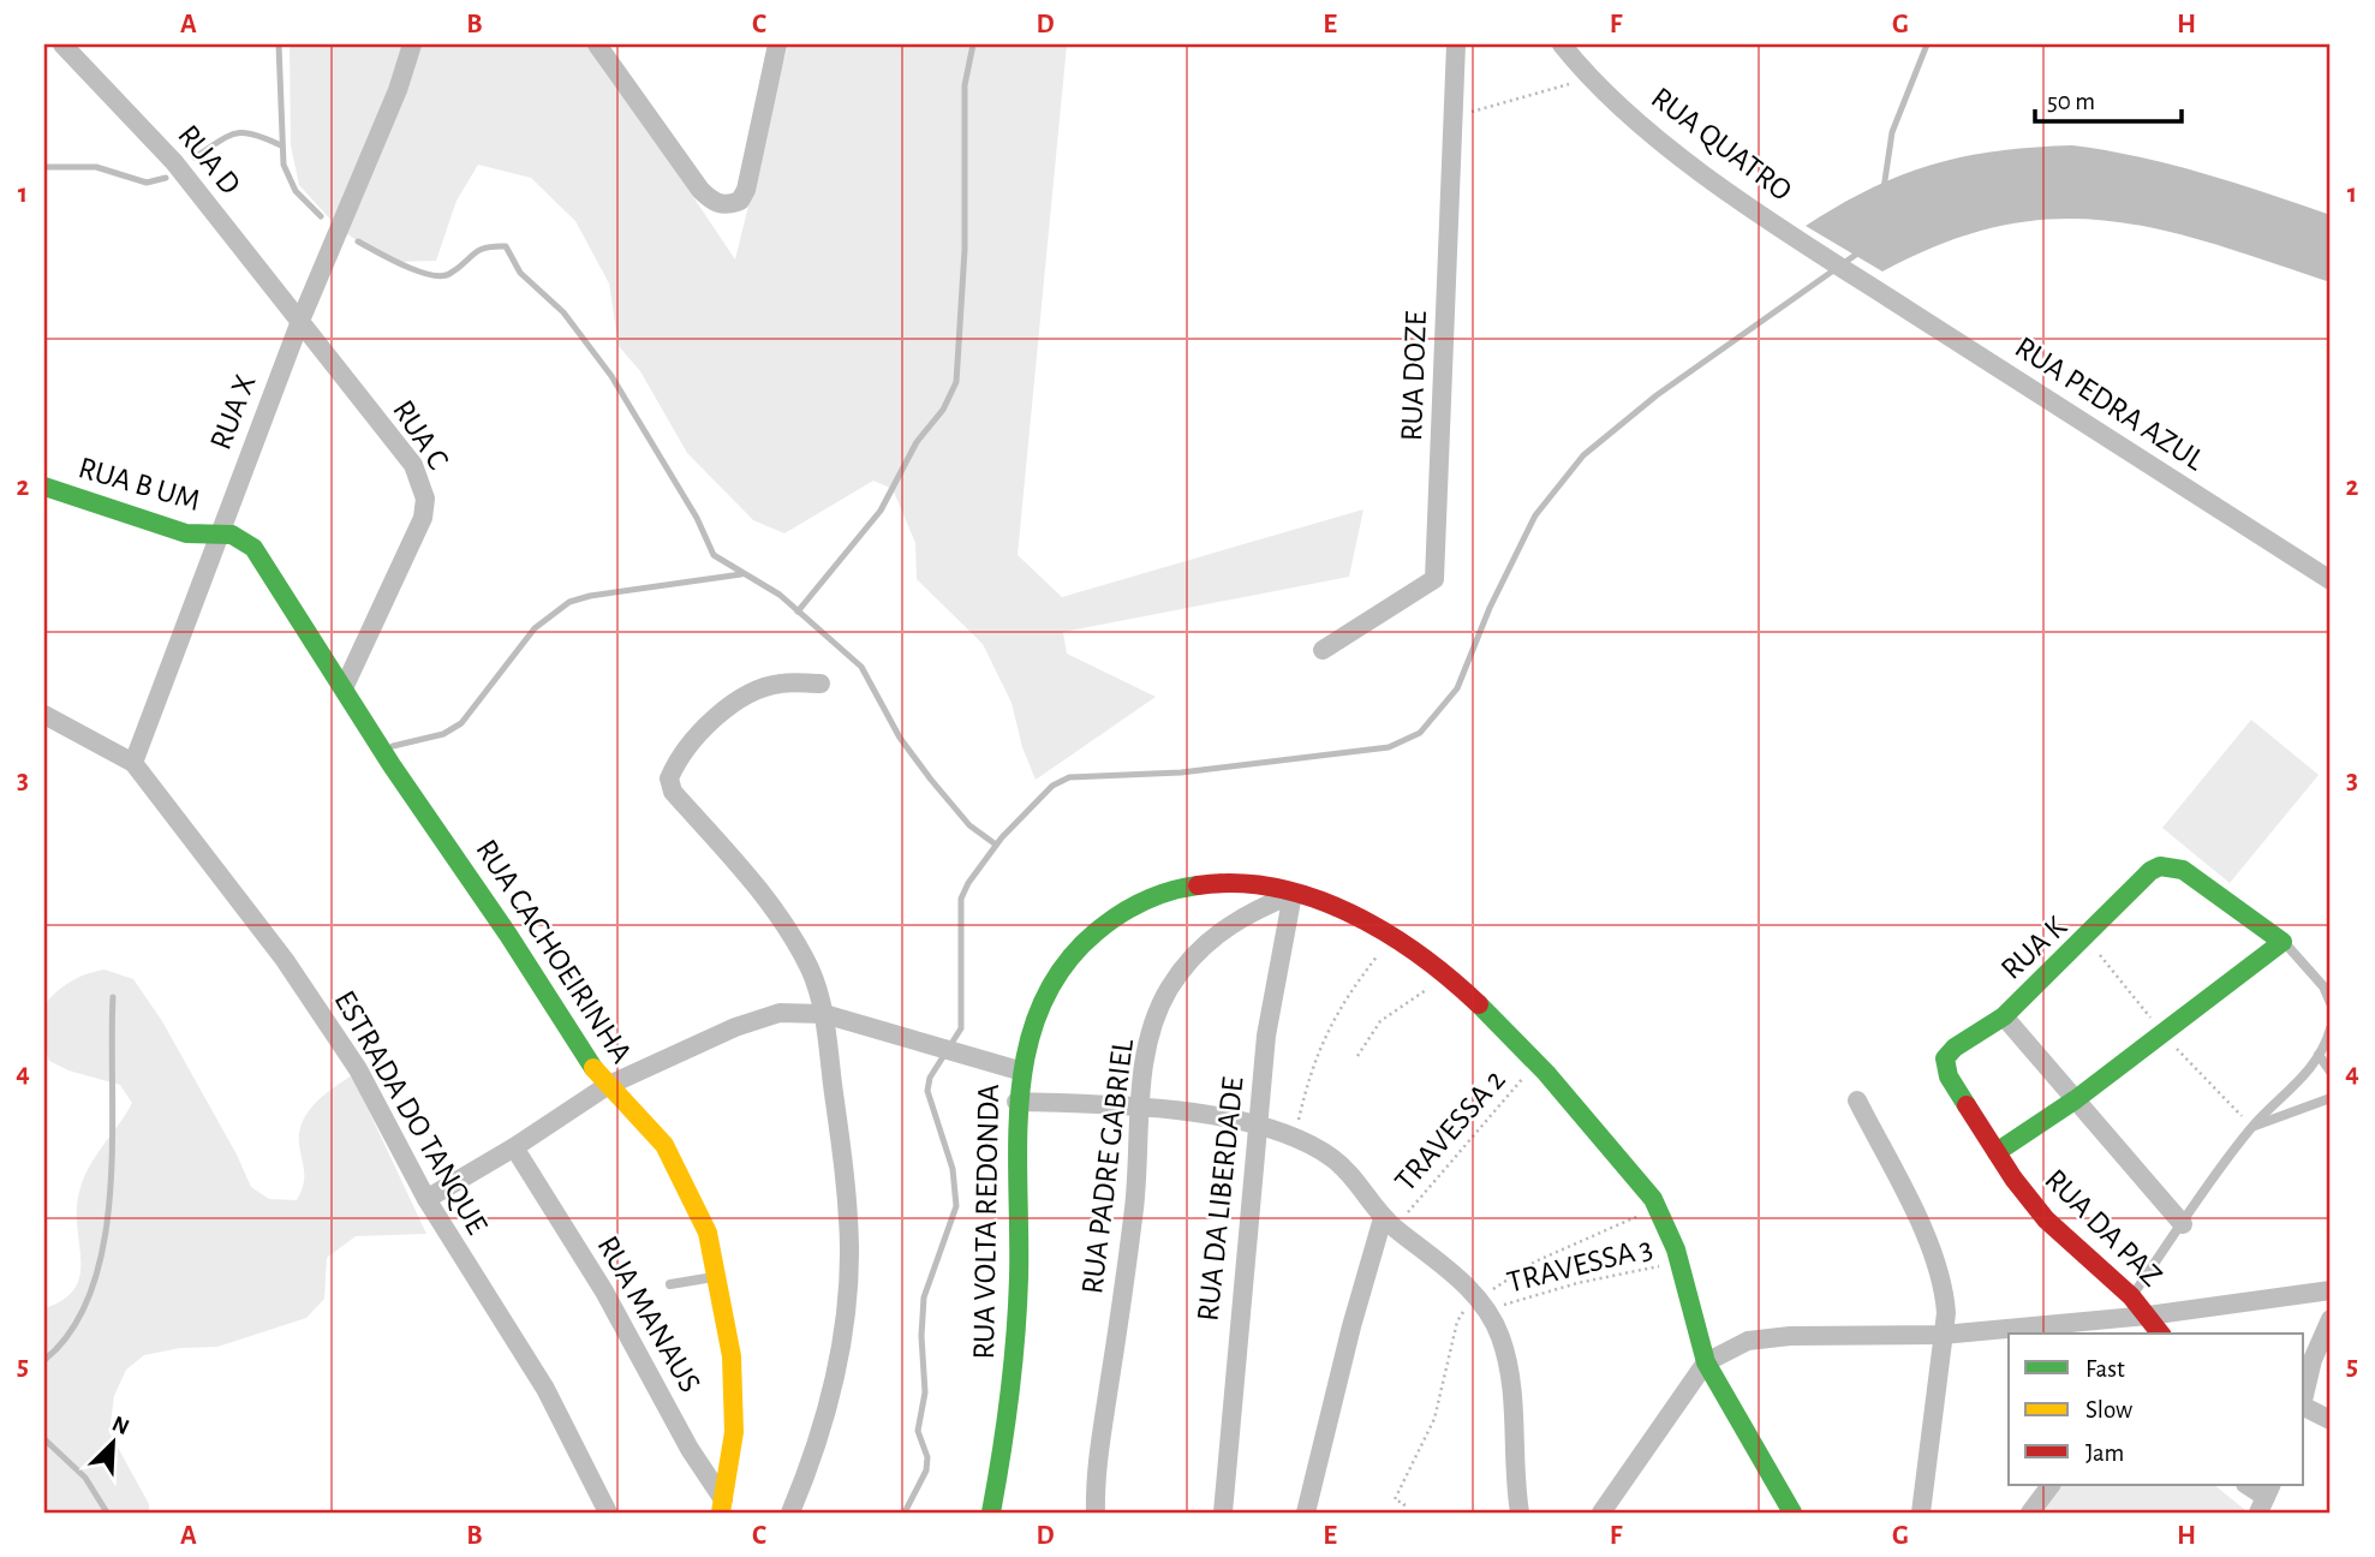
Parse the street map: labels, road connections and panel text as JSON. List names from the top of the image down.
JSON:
{
  "streets": {
    "street": [
      "RUA QUATRO",
      "RUA D",
      "RUA DOZE",
      "RUA PEDRA AZUL",
      "RUA X",
      "RUA C",
      "RUA B UM",
      "RUA K",
      "RUA CACHOEIRINHA",
      "ESTRADA DO TANQUE",
      "RUA PADRE GABRIEL",
      "RUA DA LIBERDADE",
      "RUA VOLTA REDONDA",
      "RUA DA PAZ",
      "RUA MANAUS"
    ],
    "path": ["TRAVESSA 2", "TRAVESSA 3"]
  },
  "crossings": [
    ["RUA QUATRO", "RUA PEDRA AZUL"],
    ["RUA D", "RUA X"],
    ["RUA D", "RUA C"],
    ["RUA X", "RUA C"],
    ["RUA X", "RUA B UM"],
    ["RUA X", "RUA CACHOEIRINHA"],
    ["RUA X", "ESTRADA DO TANQUE"],
    ["RUA C", "RUA CACHOEIRINHA"],
    ["RUA B UM", "RUA CACHOEIRINHA"],
    ["RUA K", "RUA DA PAZ"],
    ["RUA CACHOEIRINHA", "RUA MANAUS"],
    ["TRAVESSA 2", "RUA VOLTA REDONDA"],
    ["RUA PADRE GABRIEL", "RUA DA LIBERDADE"],
    ["RUA PADRE GABRIEL", "RUA VOLTA REDONDA"],
    ["RUA DA LIBERDADE", "RUA VOLTA REDONDA"],
    ["RUA VOLTA REDONDA", "TRAVESSA 3"]
  ],
  "legend": ["Fast", "Slow", "Jam"],
  "scale_bar": "50 m",
  "north": "top right",
  "grid": {
    "columns": [
      "A",
      "B",
      "C",
      "D",
      "E",
      "F",
      "G",
      "H"
    ],
    "rows": [
      "1",
      "2",
      "3",
      "4",
      "5"
    ]
  }
}
